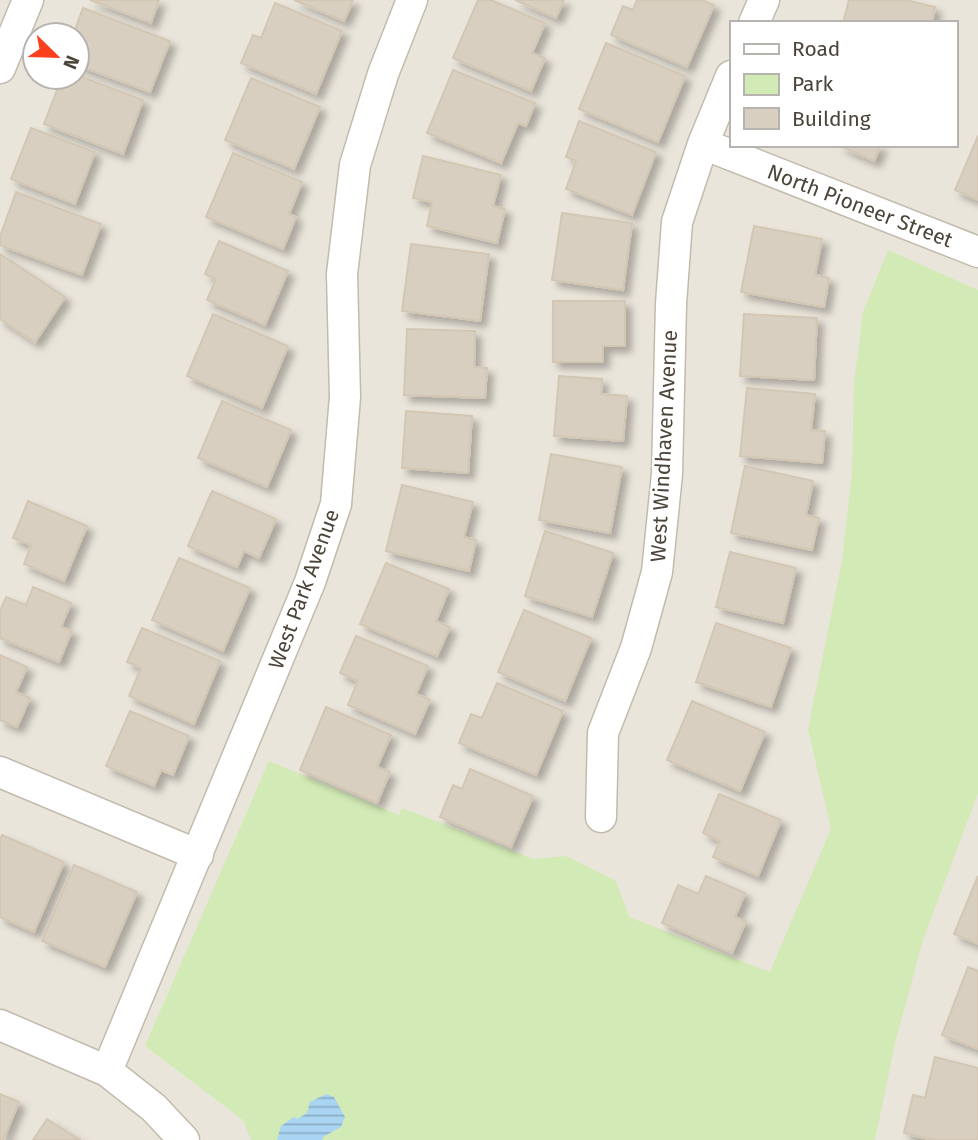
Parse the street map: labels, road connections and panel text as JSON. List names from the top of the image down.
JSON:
{
  "streets": {
    "street": ["North Pioneer Street", "West Windhaven Avenue", "West Park Avenue"]
  },
  "crossings": [
    ["North Pioneer Street", "West Windhaven Avenue"]
  ],
  "legend": ["Road", "Park", "Building"],
  "north": "bottom right"
}
